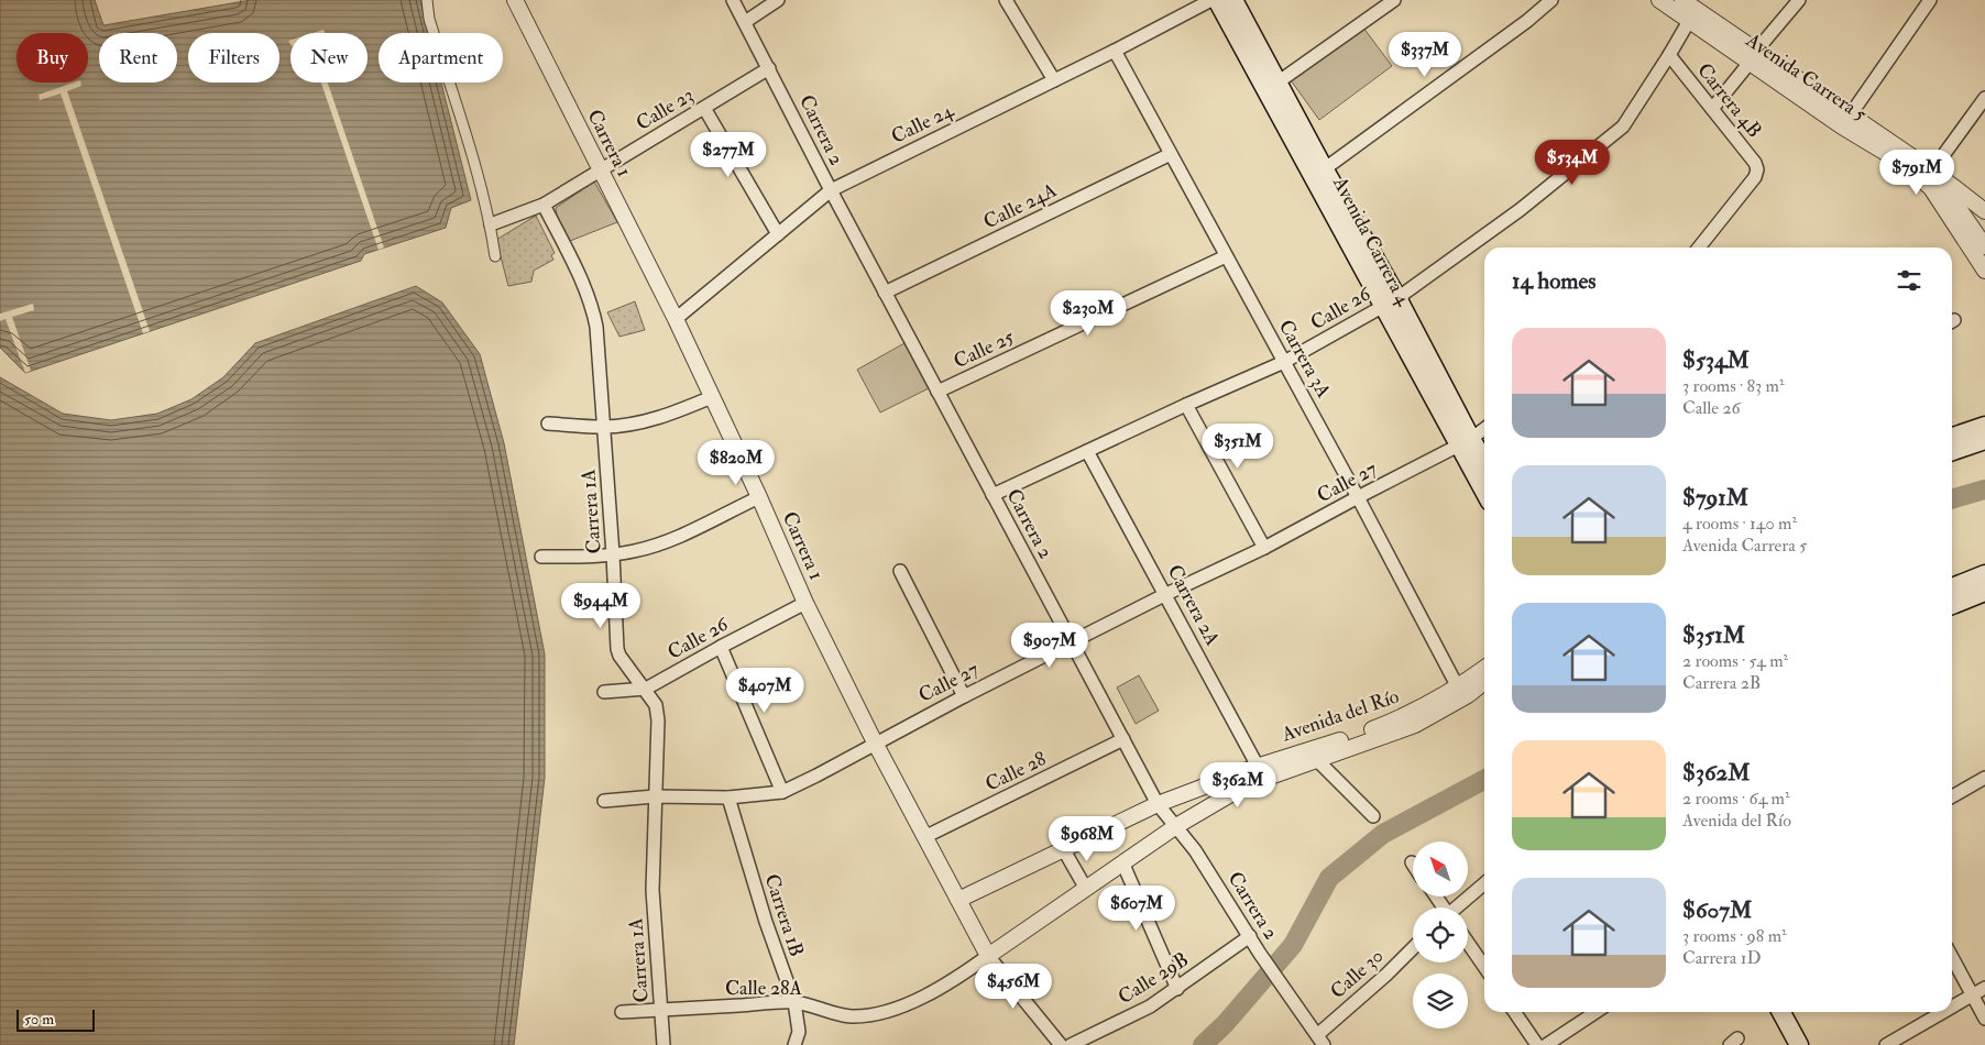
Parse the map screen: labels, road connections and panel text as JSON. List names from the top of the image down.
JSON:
{
  "streets": {
    "main road": ["Avenida Carrera 4"],
    "street": [
      "Avenida Carrera 5",
      "Carrera 4B",
      "Calle 23",
      "Calle 24",
      "Carrera 2",
      "Carrera 1",
      "Calle 24A",
      "Calle 26",
      "Calle 25",
      "Carrera 3A",
      "Calle 27",
      "Carrera 1A",
      "Carrera 2A",
      "Avenida del Río",
      "Calle 28",
      "Carrera 1B",
      "Calle 30",
      "Calle 29B",
      "Calle 28A"
    ]
  },
  "crossings": [
    ["Avenida Carrera 5", "Calle 26"],
    ["Carrera 4B", "Calle 26"],
    ["Calle 23", "Carrera 2"],
    ["Calle 23", "Carrera 1"],
    ["Calle 23", "Carrera 1A"],
    ["Calle 24", "Carrera 2"],
    ["Calle 24", "Carrera 1"],
    ["Calle 24", "Carrera 3A"],
    ["Carrera 2", "Calle 24A"],
    ["Carrera 2", "Calle 26"],
    ["Carrera 2", "Calle 25"],
    ["Carrera 2", "Calle 27"],
    ["Carrera 2", "Avenida del Río"],
    ["Carrera 2", "Calle 28"],
    ["Carrera 2", "Calle 30"],
    ["Carrera 2", "Calle 29B"],
    ["Carrera 1", "Calle 26"],
    ["Carrera 1", "Calle 27"],
    ["Carrera 1", "Avenida del Río"],
    ["Carrera 1", "Calle 28"],
    ["Carrera 1", "Calle 28A"],
    ["Calle 24A", "Carrera 3A"],
    ["Avenida Carrera 4", "Calle 26"],
    ["Avenida Carrera 4", "Calle 27"],
    ["Calle 26", "Carrera 3A"],
    ["Calle 26", "Carrera 1A"],
    ["Calle 26", "Carrera 2A"],
    ["Calle 25", "Carrera 3A"],
    ["Carrera 3A", "Calle 27"],
    ["Carrera 3A", "Avenida del Río"],
    ["Calle 27", "Carrera 1A"],
    ["Calle 27", "Carrera 2A"],
    ["Calle 27", "Carrera 1B"],
    ["Carrera 1A", "Calle 28A"],
    ["Carrera 2A", "Avenida del Río"],
    ["Avenida del Río", "Calle 28A"],
    ["Carrera 1B", "Calle 28A"]
  ],
  "scale_bar": "50 m",
  "north": "top left",
  "page": {
    "price": [
      "$337M",
      "$277M",
      "$534M",
      "$791M",
      "$230M",
      "$351M",
      "$820M",
      "$944M",
      "$907M",
      "$407M",
      "$362M",
      "$968M",
      "$607M",
      "$456M"
    ],
    "chip": [
      "Buy",
      "Rent",
      "Filters",
      "New",
      "Apartment"
    ],
    "heading": "14 homes",
    "list": [
      {
        "name": "$534M",
        "note": "3 rooms · 83 m² · Calle 26"
      },
      {
        "name": "$791M",
        "note": "4 rooms · 140 m² · Avenida Carrera 5"
      },
      {
        "name": "$351M",
        "note": "2 rooms · 54 m² · Carrera 2B"
      },
      {
        "name": "$362M",
        "note": "2 rooms · 64 m² · Avenida del Río"
      },
      {
        "name": "$607M",
        "note": "3 rooms · 98 m² · Carrera 1D"
      }
    ],
    "scale": "50 m"
  }
}
